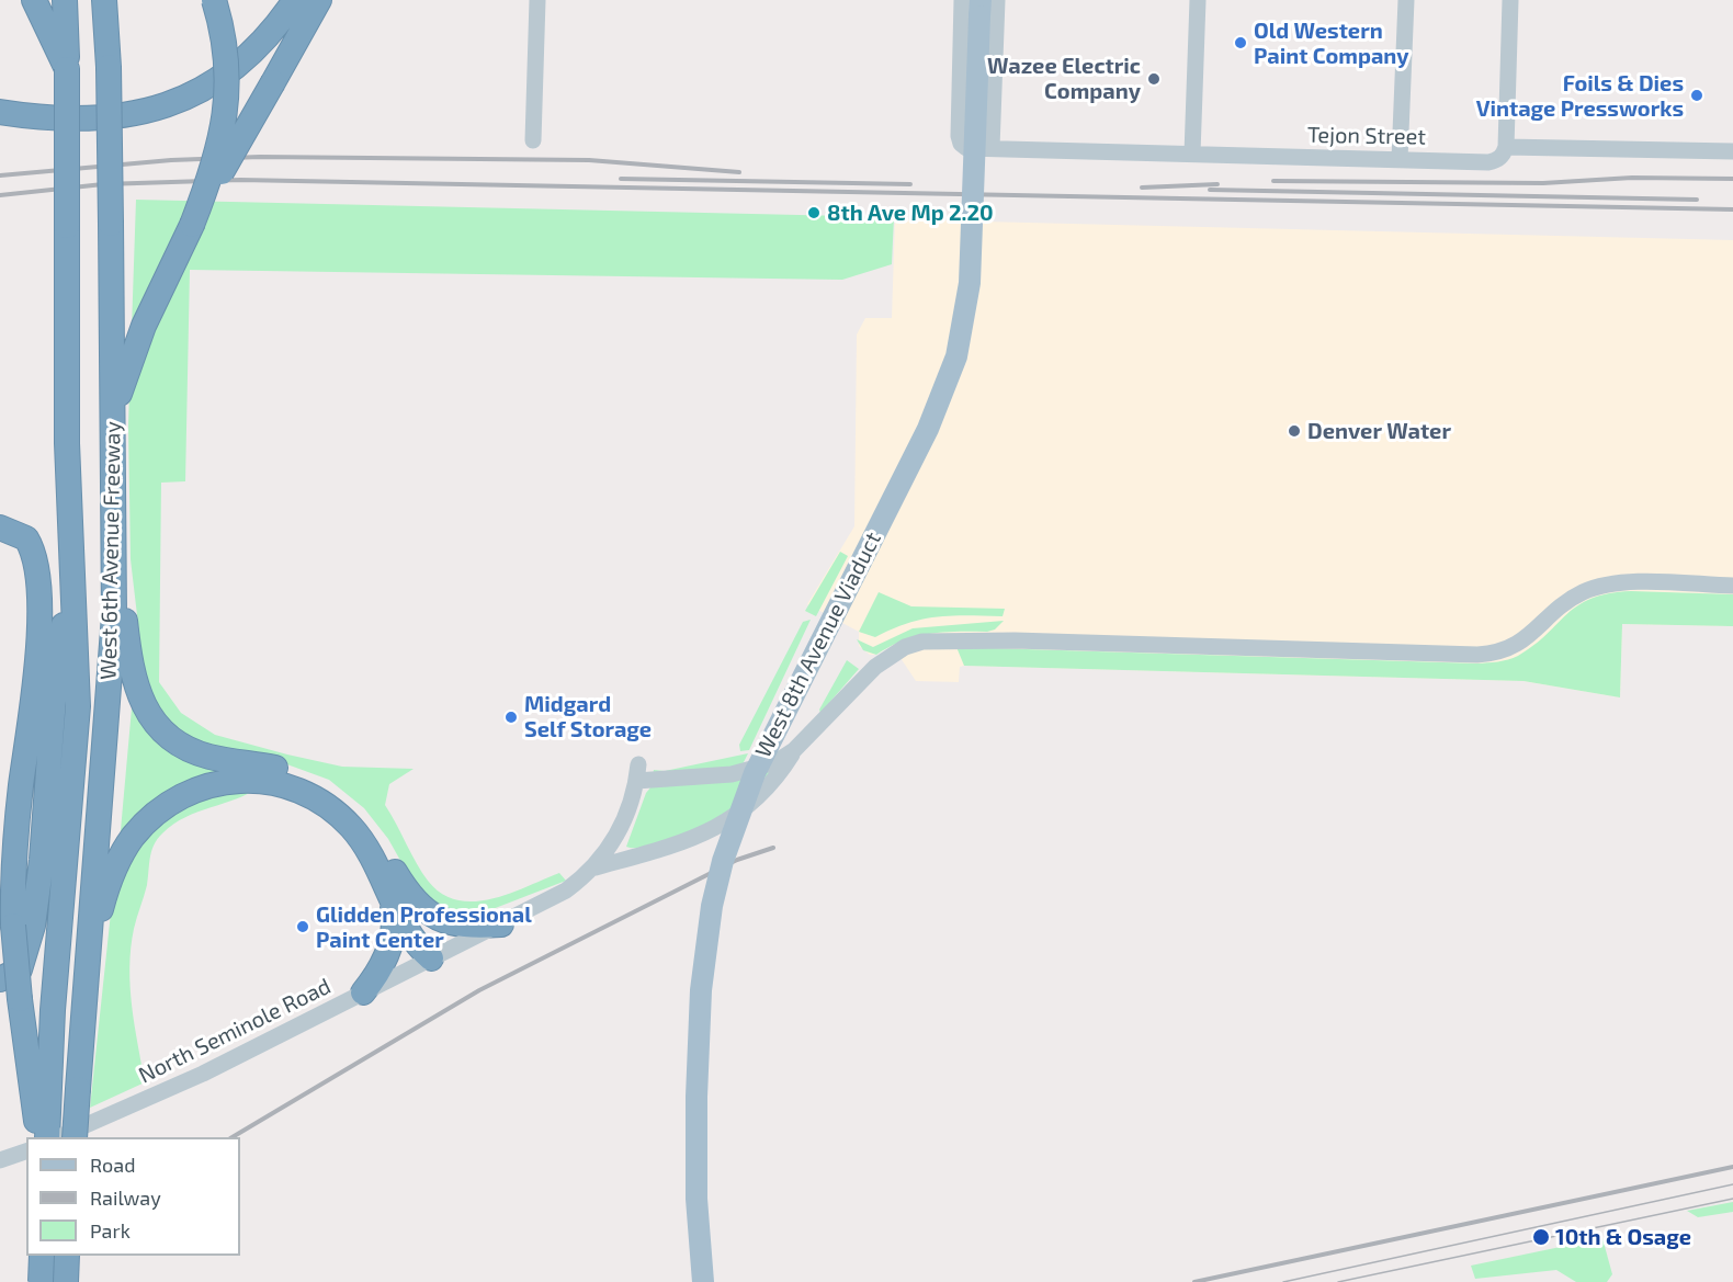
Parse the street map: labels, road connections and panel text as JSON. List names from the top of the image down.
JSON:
{
  "streets": {
    "highway": ["West 6th Avenue Freeway"],
    "main road": ["West 8th Avenue Viaduct"],
    "street": ["Tejon Street", "North Seminole Road"]
  },
  "places": [
    "Old Western Paint Company",
    "Wazee Electric Company",
    "Foils & Dies Vintage Pressworks",
    "8th Ave Mp 2.20",
    "Denver Water",
    "Midgard Self Storage",
    "Glidden Professional Paint Center",
    "10th & Osage"
  ],
  "legend": ["Road", "Railway", "Park"]
}
